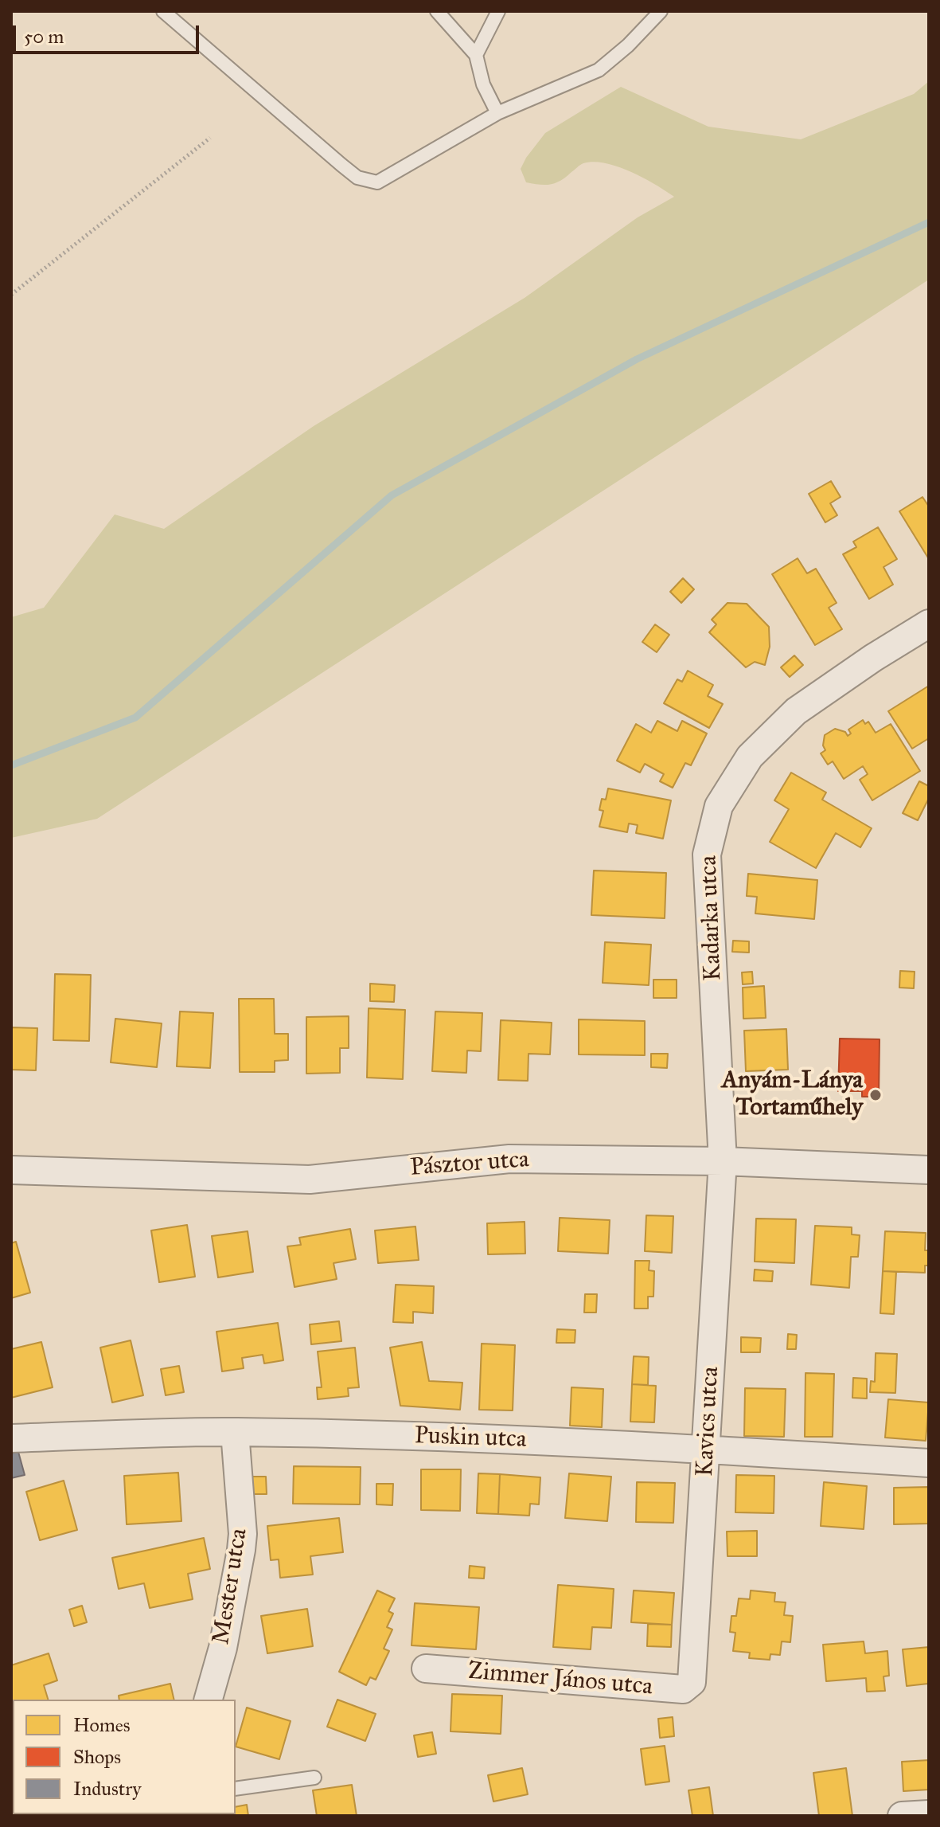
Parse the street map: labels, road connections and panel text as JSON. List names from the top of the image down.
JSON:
{
  "streets": {
    "street": [
      "Kadarka utca",
      "Pásztor utca",
      "Kavics utca",
      "Puskin utca",
      "Mester utca",
      "Zimmer János utca"
    ]
  },
  "crossings": [
    ["Kadarka utca", "Pásztor utca"],
    ["Kadarka utca", "Kavics utca"],
    ["Pásztor utca", "Kavics utca"],
    ["Kavics utca", "Puskin utca"],
    ["Kavics utca", "Zimmer János utca"],
    ["Puskin utca", "Mester utca"]
  ],
  "places": ["Anyám-Lánya Tortaműhely"],
  "legend": ["Homes", "Shops", "Industry"],
  "scale_bar": "50 m"
}
